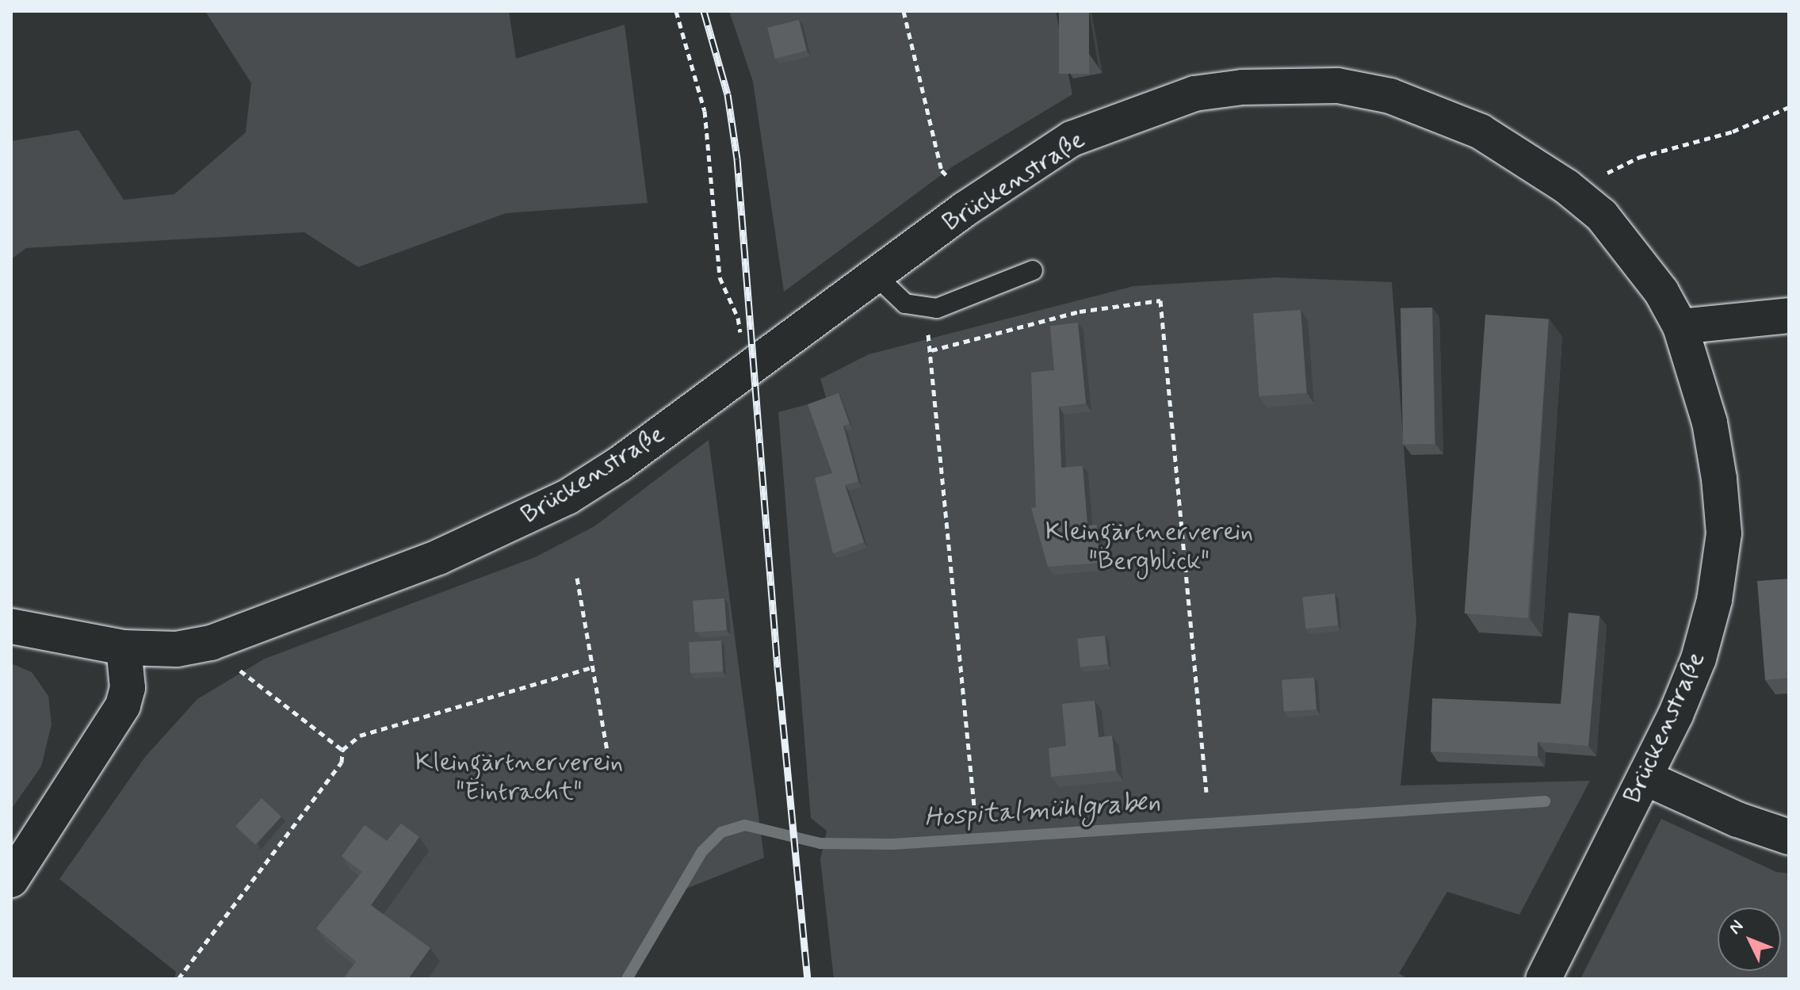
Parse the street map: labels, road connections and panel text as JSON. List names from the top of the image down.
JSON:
{
  "streets": {
    "street": ["Brückenstraße"]
  },
  "water": ["Hospitalmühlgraben"],
  "parks": ["Kleingärtnerverein \"Bergblick\"", "Kleingärtnerverein \"Eintracht\""],
  "north": "top left"
}
